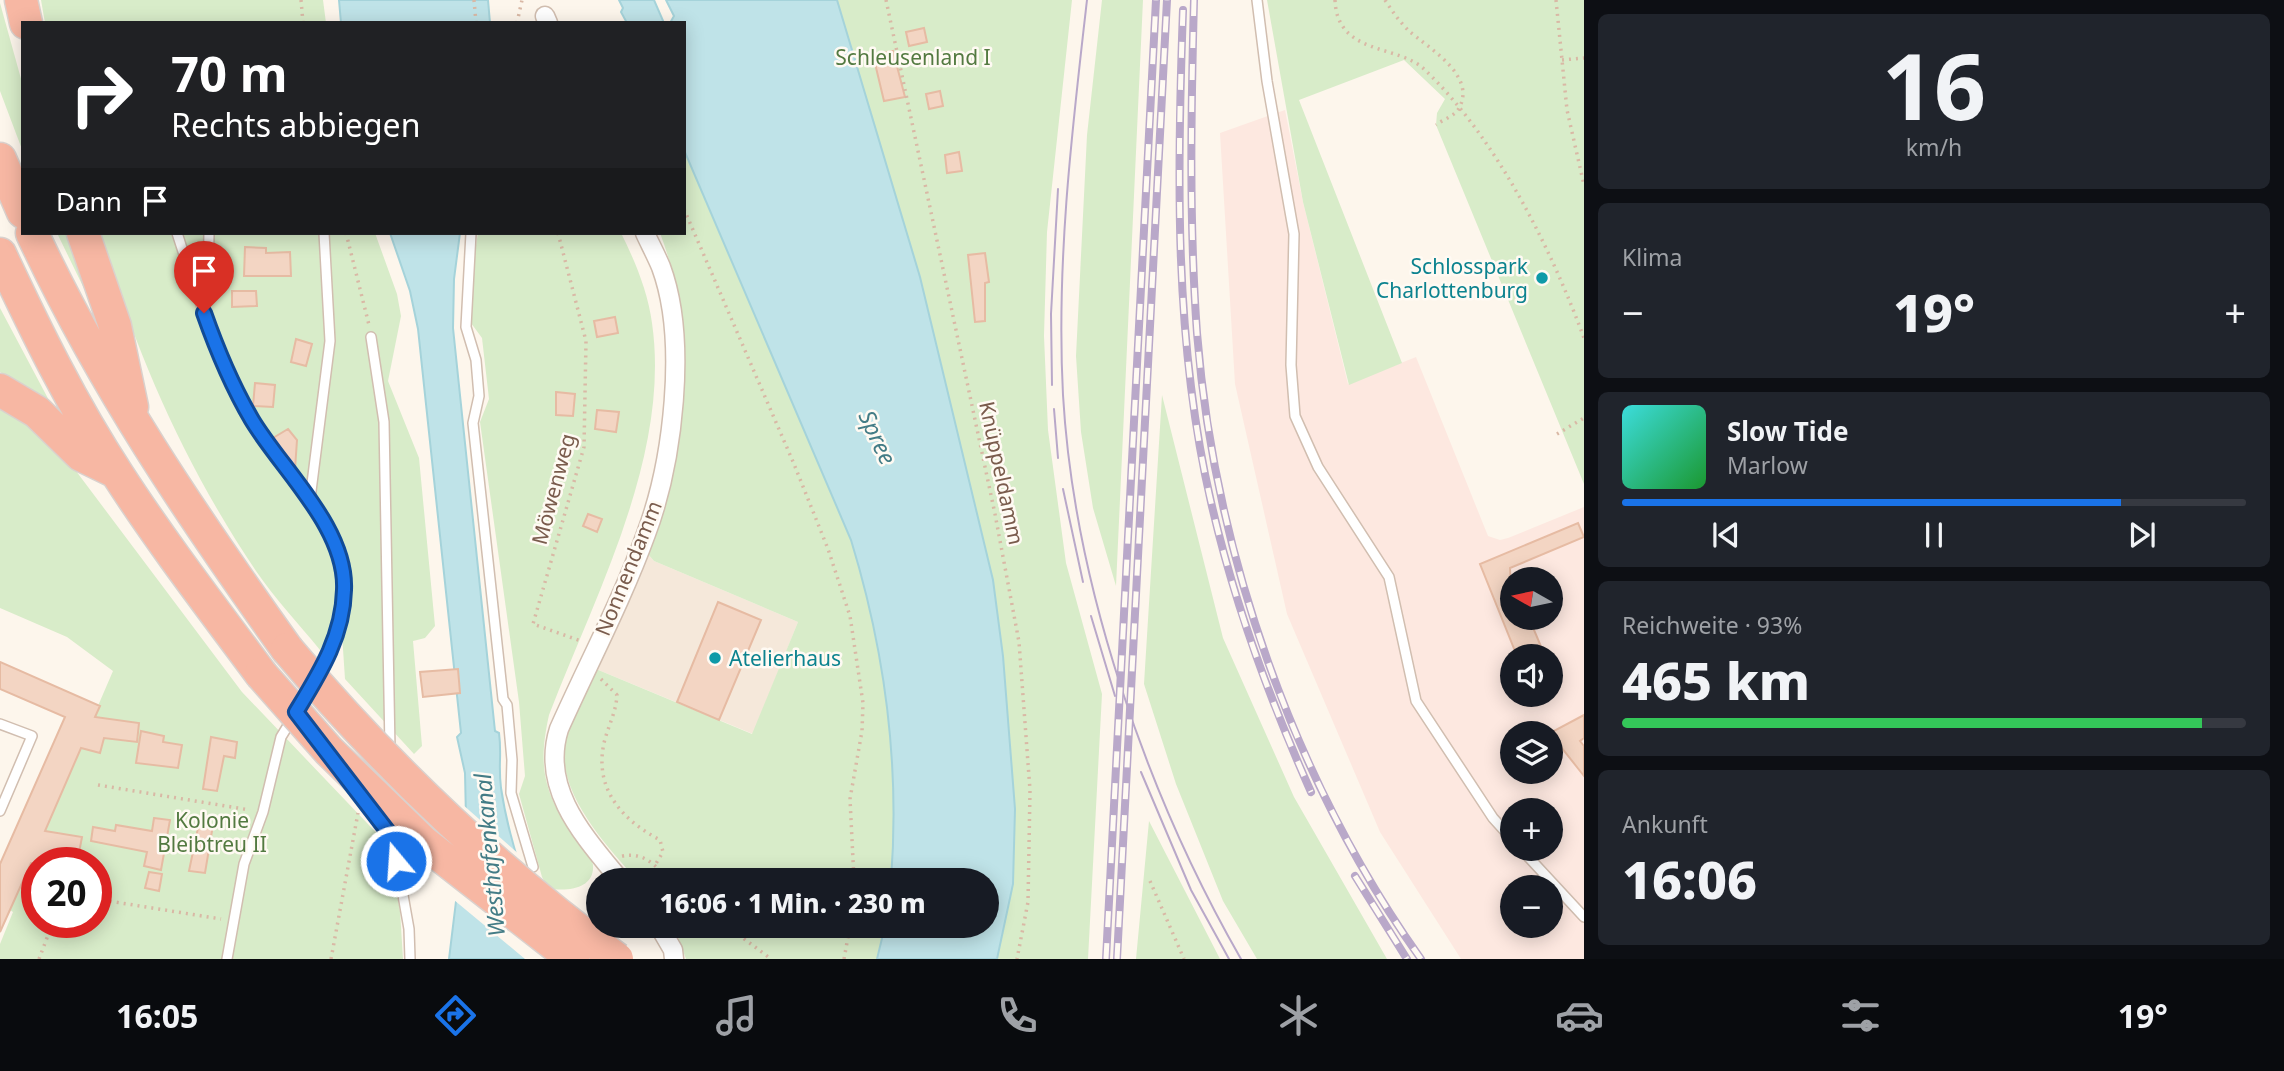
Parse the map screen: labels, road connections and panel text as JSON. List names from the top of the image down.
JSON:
{
  "streets": {
    "street": ["Nonnendamm"],
    "path": ["Knüppeldamm", "Möwenweg"]
  },
  "crossings": [
    ["Möwenweg", "Nonnendamm"]
  ],
  "water": ["Spree", "Westhafenkanal"],
  "parks": ["Schleusenland I", "Kolonie Bleibtreu II"],
  "places": ["Schlosspark Charlottenburg", "Atelierhaus"],
  "north": "left",
  "page": {
    "tile": [
      ["16", "km/h"],
      "Klima",
      ["Reichweite · 93%", "465 km"],
      ["Ankunft", "16:06"]
    ],
    "turn": ["70 m", "Rechts abbiegen"],
    "then": "Dann",
    "heat": ["−", "19°", "+"],
    "song": ["Slow Tide", "Marlow"],
    "map_buttons": ["+", "−"],
    "limit": "20",
    "trip": "16:06 · 1 Min. · 230 m",
    "tabs": ["16:05", "19°"]
  }
}
